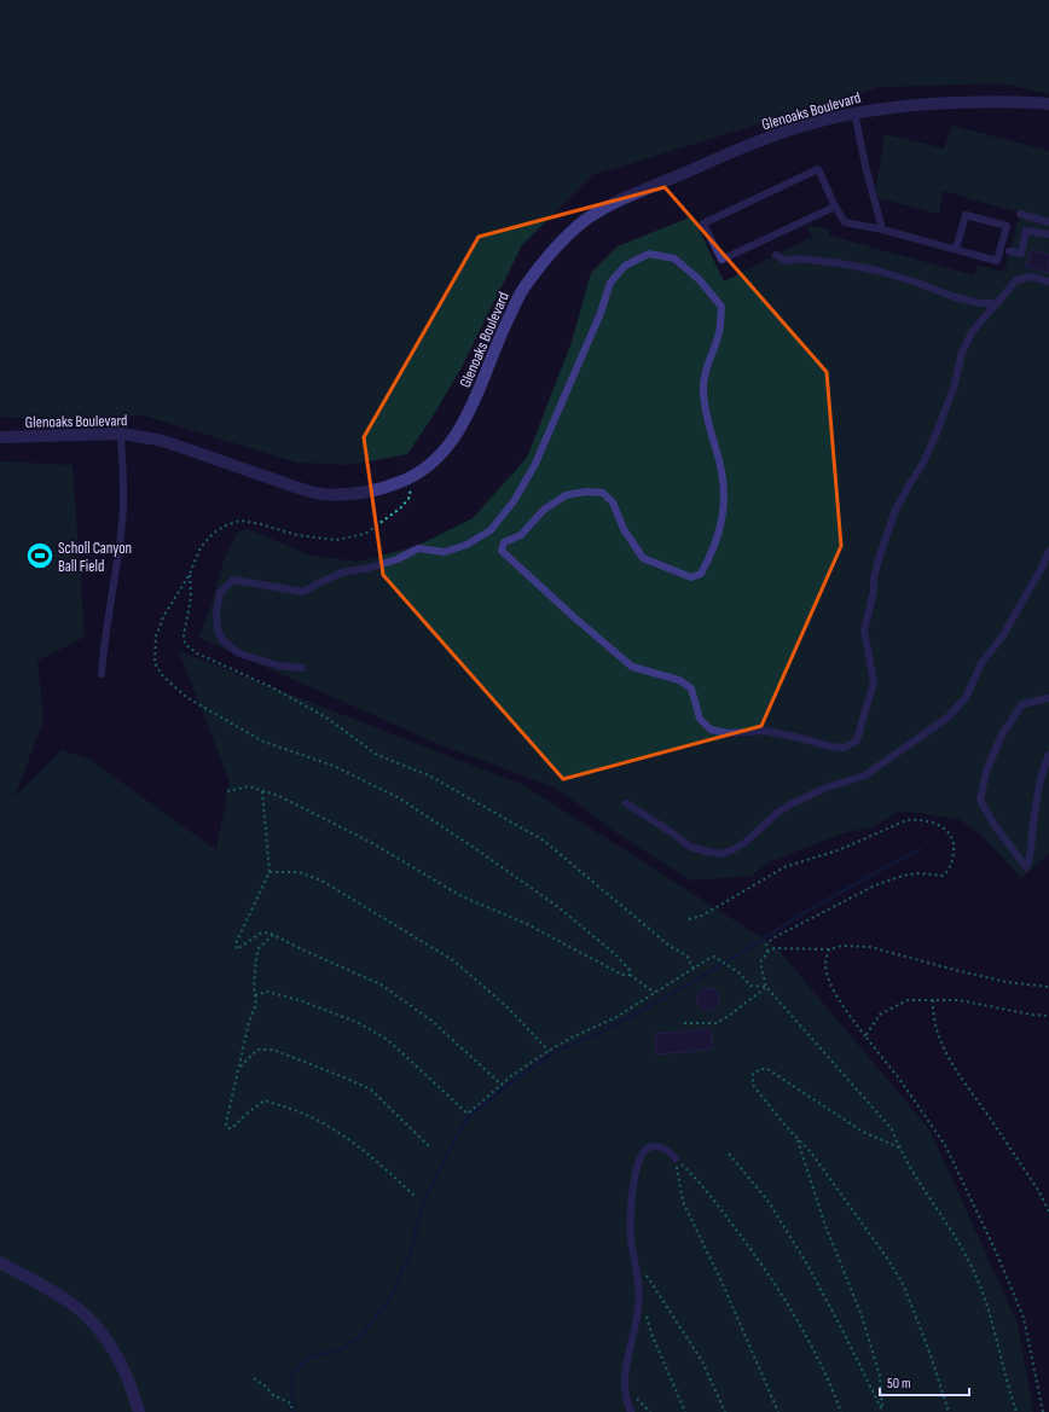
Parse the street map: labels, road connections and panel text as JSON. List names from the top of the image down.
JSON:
{
  "streets": {
    "street": ["Glenoaks Boulevard"]
  },
  "places": {
    "sports": ["Scholl Canyon Ball Field"]
  },
  "scale_bar": "50 m"
}
